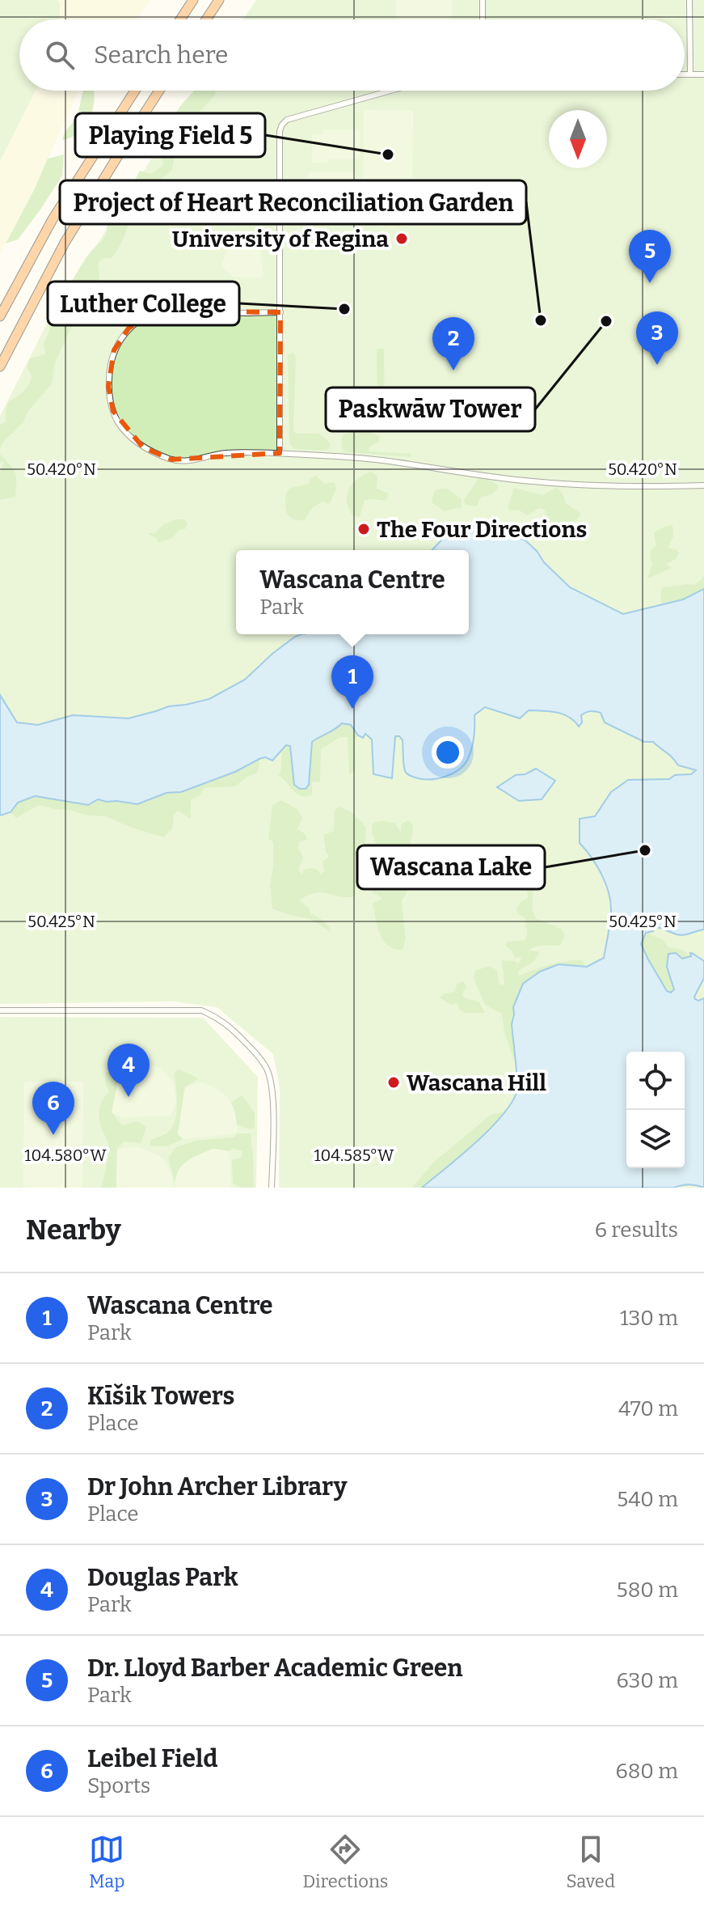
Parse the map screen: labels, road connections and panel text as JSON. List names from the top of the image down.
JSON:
{
  "places": [
    "Playing Field 5",
    "University of Regina",
    "Luther College",
    "Project of Heart Reconciliation Garden",
    "Paskwāw Tower",
    "The Four Directions",
    "Wascana Lake",
    "Wascana Hill"
  ],
  "north": "bottom",
  "page": {
    "search": "Search here",
    "pins": [
      "5",
      "3",
      "2",
      "1",
      "4",
      "6"
    ],
    "popup": ["Wascana Centre", "Park"],
    "heading": ["Nearby", "6 results"],
    "list": [
      {
        "mark": "1",
        "name": "Wascana Centre",
        "note": "Park",
        "value": "130 m"
      },
      {
        "mark": "2",
        "name": "Kīšik Towers",
        "note": "Place",
        "value": "470 m"
      },
      {
        "mark": "3",
        "name": "Dr John Archer Library",
        "note": "Place",
        "value": "540 m"
      },
      {
        "mark": "4",
        "name": "Douglas Park",
        "note": "Park",
        "value": "580 m"
      },
      {
        "mark": "5",
        "name": "Dr. Lloyd Barber Academic Green",
        "note": "Park",
        "value": "630 m"
      },
      {
        "mark": "6",
        "name": "Leibel Field",
        "note": "Sports",
        "value": "680 m"
      }
    ],
    "nav": ["Map", "Directions", "Saved"]
  },
  "coordinates": [
    "50.420°N",
    "50.425°N",
    "104.580°W",
    "104.585°W"
  ]
}
